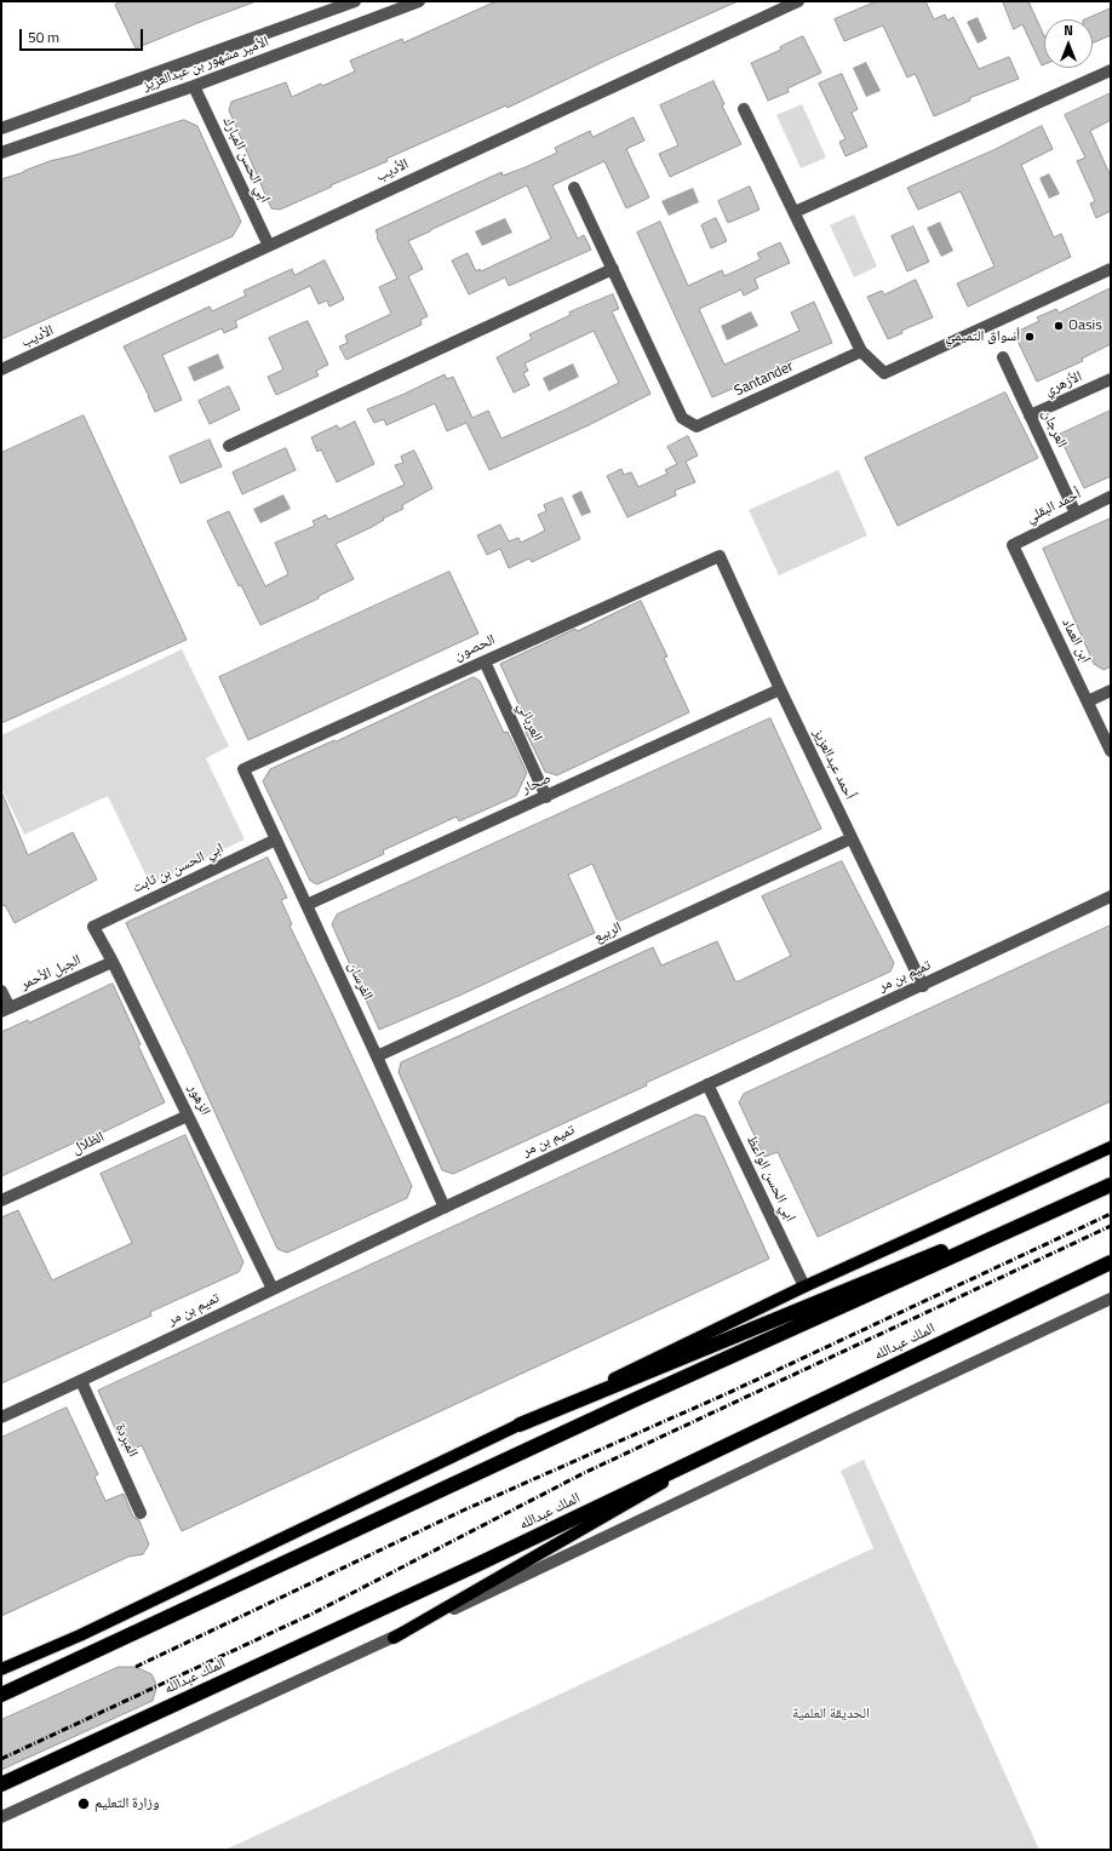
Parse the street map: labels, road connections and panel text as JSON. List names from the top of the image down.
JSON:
{
  "streets": {
    "highway": ["الملك عبدالله"],
    "street": [
      "الأمير مشهور بن عبدالعزيز",
      "ابي الحسن المبارك",
      "الأديب",
      "Santander",
      "الأزهري",
      "العرجان",
      "أحمد البقلي",
      "ابن العماد",
      "الحصون",
      "العرباني",
      "أحمد عبدالعزيز",
      "صحار",
      "ابي الحسن بن ثابت",
      "الربيع",
      "الجبل الأحمر",
      "تميم بن مر",
      "الفرسان",
      "الزهور",
      "الظلال",
      "ابي الحسن الواعظ",
      "المبردة"
    ]
  },
  "crossings": [
    ["الأمير مشهور بن عبدالعزيز", "ابي الحسن المبارك"],
    ["ابي الحسن المبارك", "الأديب"],
    ["الأزهري", "العرجان"],
    ["العرجان", "أحمد البقلي"],
    ["أحمد البقلي", "ابن العماد"],
    ["الحصون", "العرباني"],
    ["الحصون", "أحمد عبدالعزيز"],
    ["الحصون", "الفرسان"],
    ["العرباني", "صحار"],
    ["أحمد عبدالعزيز", "صحار"],
    ["أحمد عبدالعزيز", "الربيع"],
    ["أحمد عبدالعزيز", "تميم بن مر"],
    ["صحار", "الفرسان"],
    ["ابي الحسن بن ثابت", "الفرسان"],
    ["ابي الحسن بن ثابت", "الزهور"],
    ["الربيع", "الفرسان"],
    ["الجبل الأحمر", "الزهور"],
    ["تميم بن مر", "الفرسان"],
    ["تميم بن مر", "الزهور"],
    ["تميم بن مر", "ابي الحسن الواعظ"],
    ["تميم بن مر", "المبردة"],
    ["الزهور", "الظلال"]
  ],
  "parks": ["الحديقة العلمية"],
  "places": ["Oasis", "أسواق التميمي", "وزارة التعليم"],
  "scale_bar": "50 m",
  "north": "top"
}
